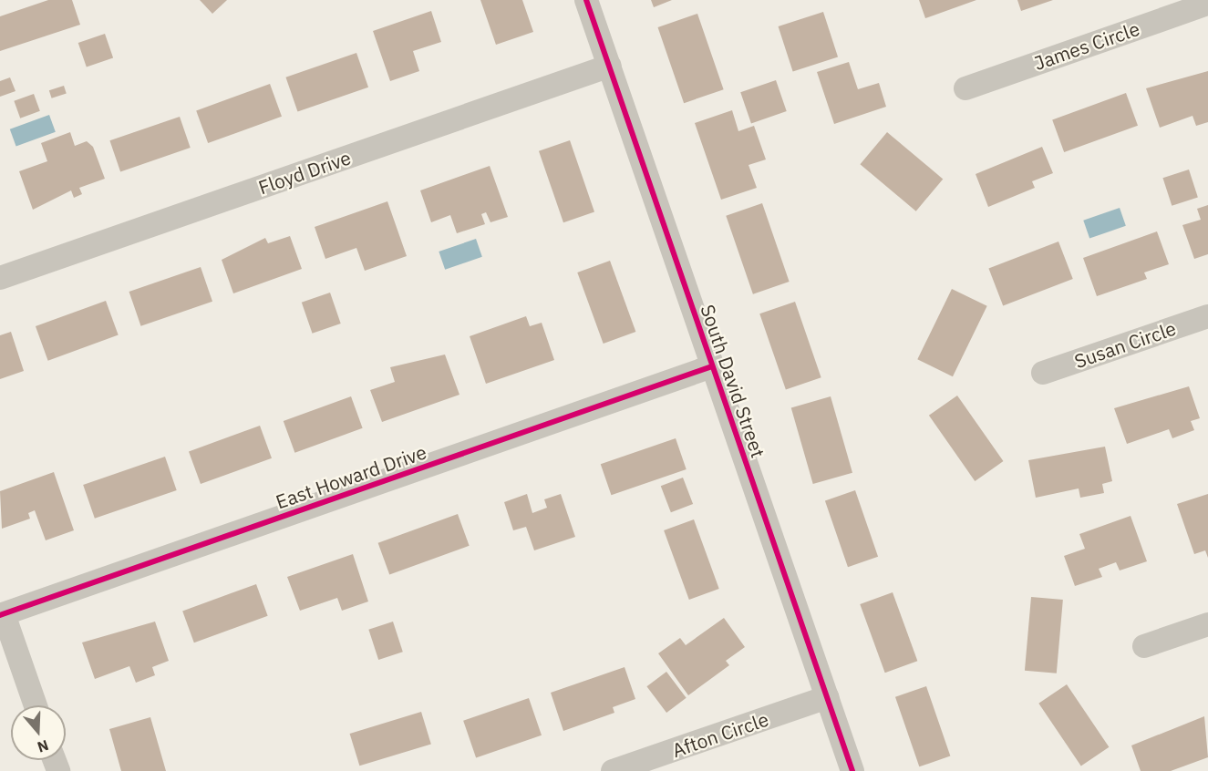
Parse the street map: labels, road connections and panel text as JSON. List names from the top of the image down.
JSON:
{
  "streets": {
    "street": [
      "James Circle",
      "Floyd Drive",
      "Susan Circle",
      "South David Street",
      "East Howard Drive",
      "Afton Circle"
    ]
  },
  "crossings": [
    ["Floyd Drive", "South David Street"],
    ["South David Street", "East Howard Drive"],
    ["South David Street", "Afton Circle"]
  ],
  "north": "bottom"
}
